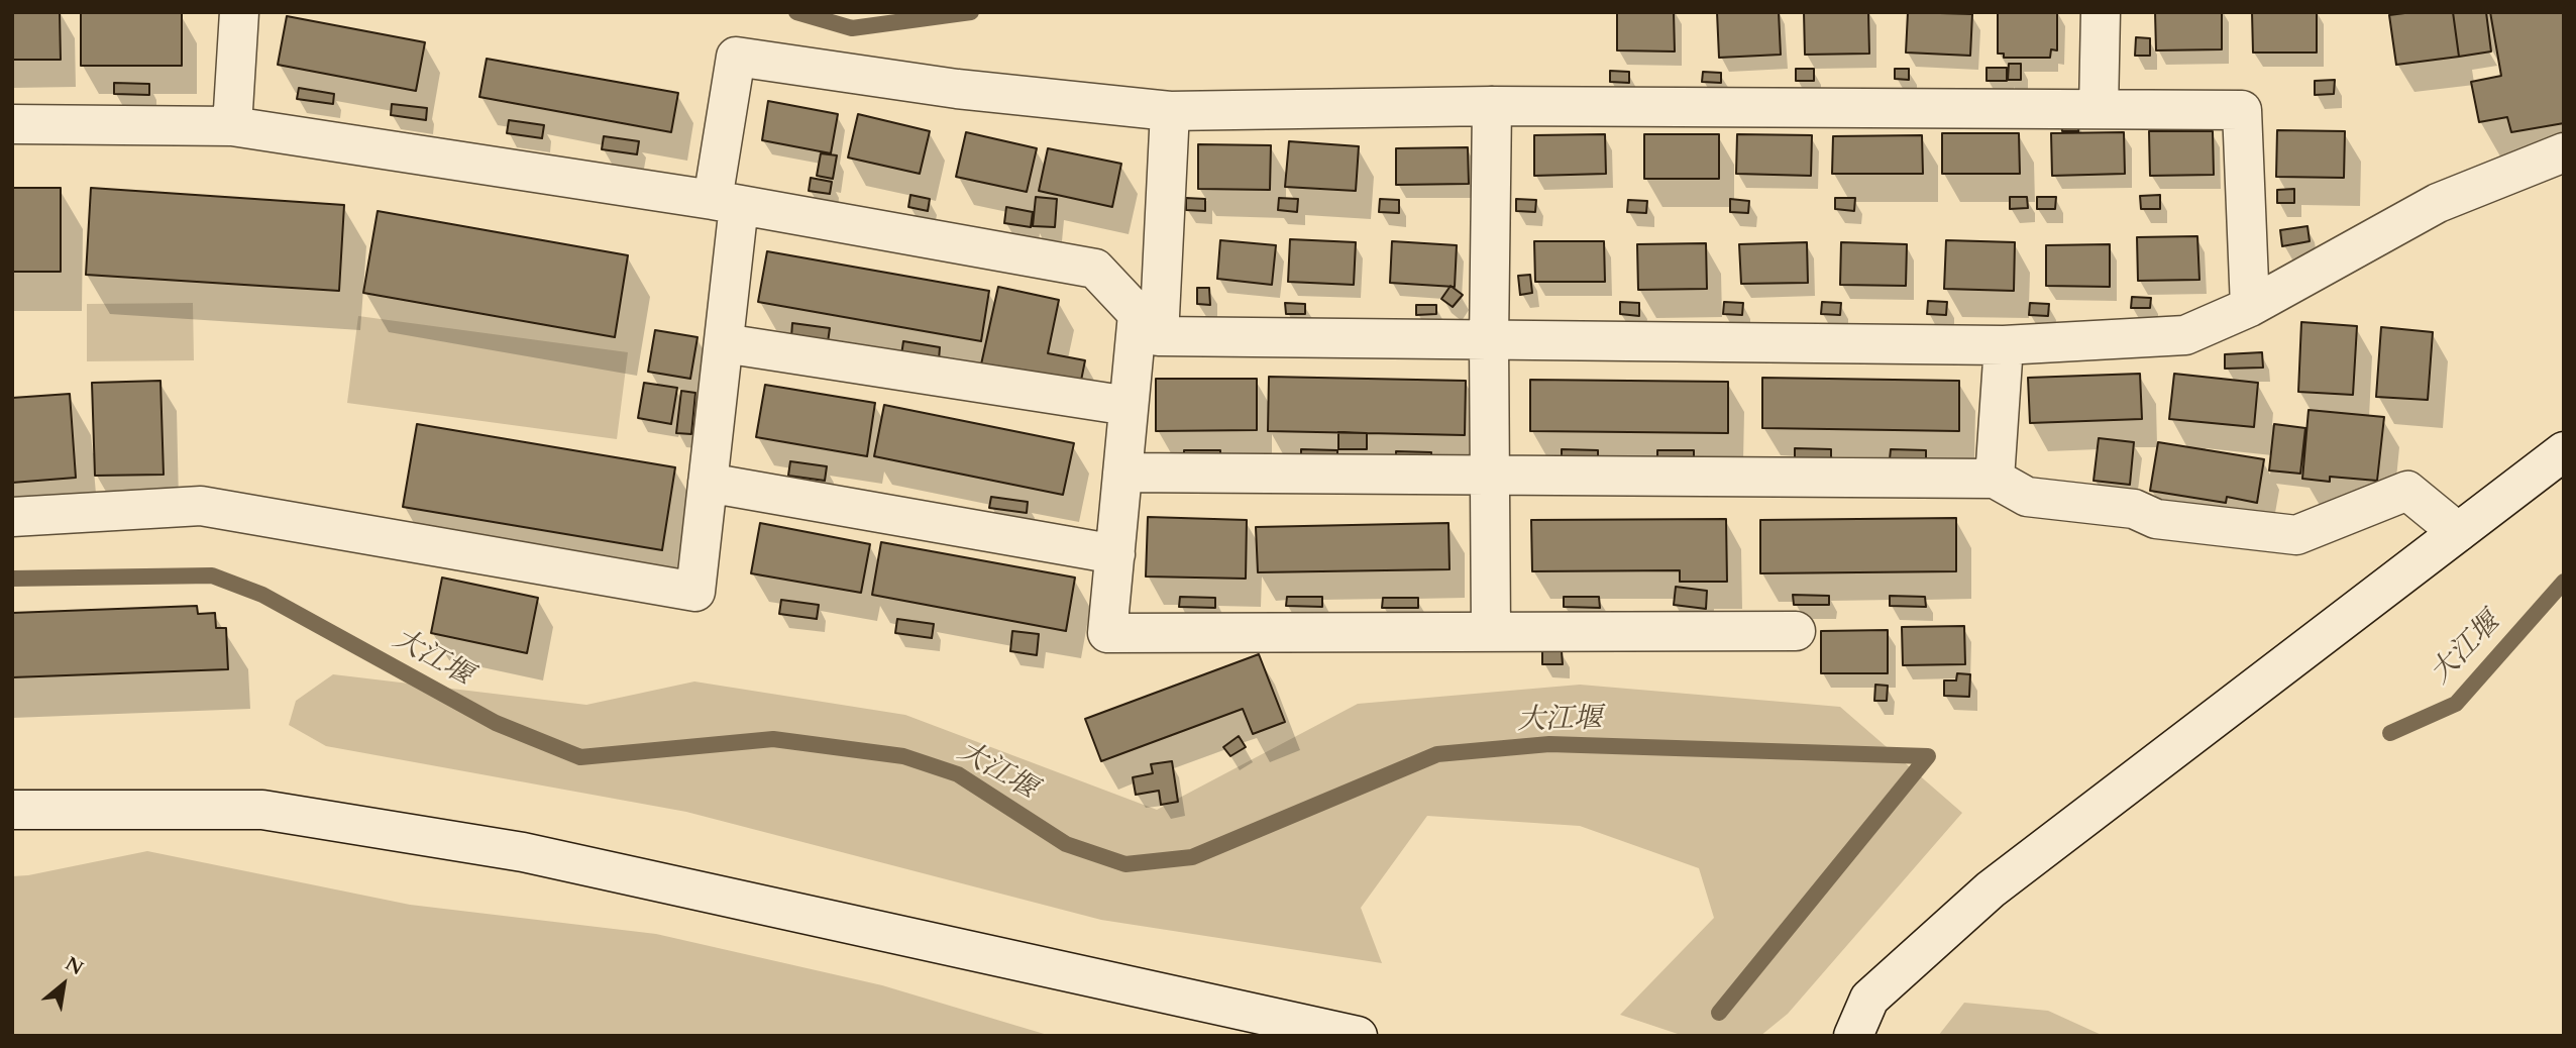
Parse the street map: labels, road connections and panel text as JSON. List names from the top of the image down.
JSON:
{
  "water": ["大江堰"],
  "north": "top right"
}
